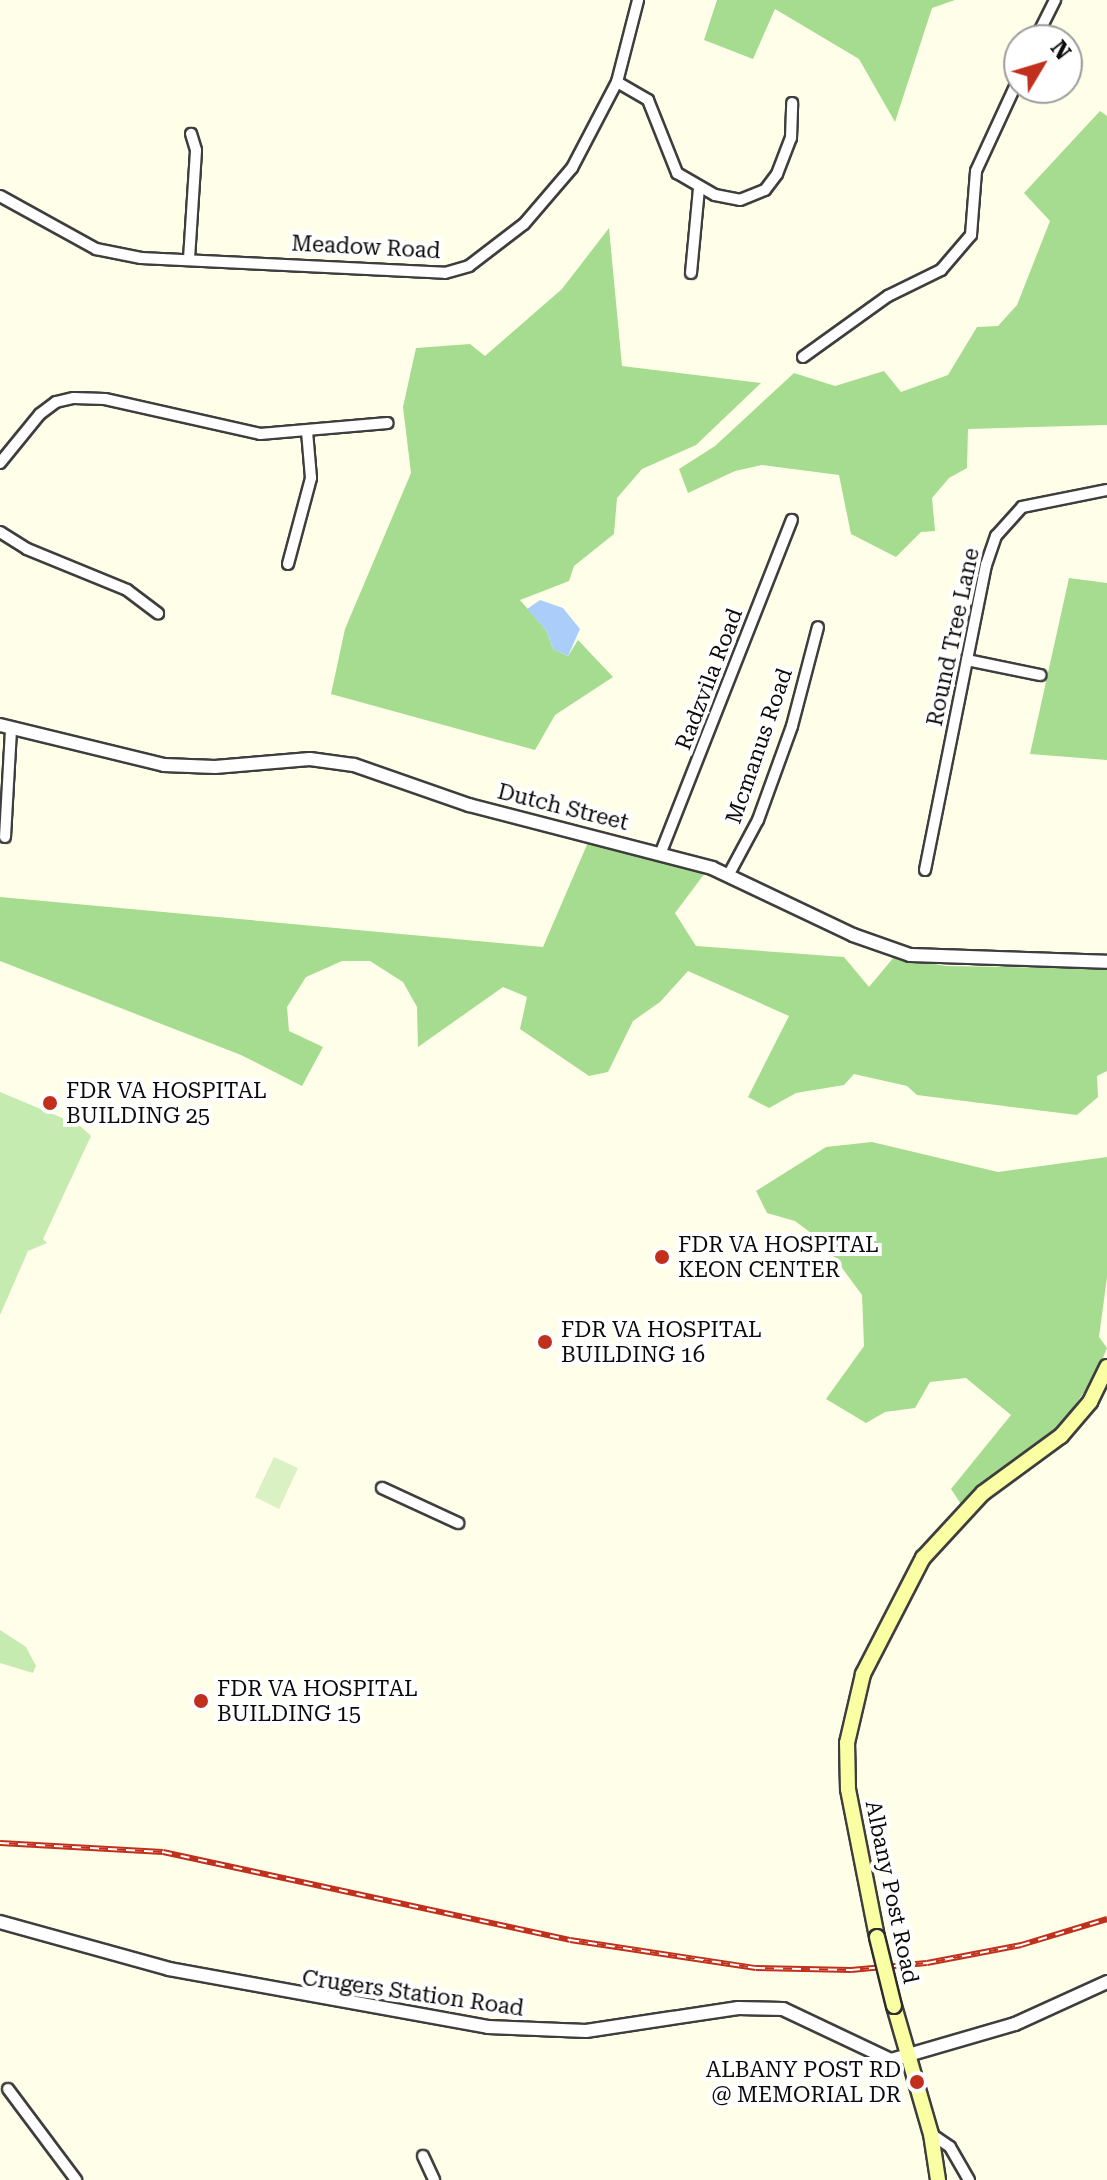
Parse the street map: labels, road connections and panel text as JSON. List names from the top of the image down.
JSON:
{
  "streets": {
    "main road": ["Albany Post Road"],
    "street": [
      "Meadow Road",
      "Round Tree Lane",
      "Radzvila Road",
      "Mcmanus Road",
      "Dutch Street",
      "Crugers Station Road"
    ]
  },
  "crossings": [
    ["Radzvila Road", "Dutch Street"],
    ["Mcmanus Road", "Dutch Street"],
    ["Albany Post Road", "Crugers Station Road"]
  ],
  "places": [
    "FDR VA HOSPITAL BUILDING 25",
    "FDR VA HOSPITAL KEON CENTER",
    "FDR VA HOSPITAL BUILDING 16",
    "FDR VA HOSPITAL BUILDING 15",
    "ALBANY POST RD @ MEMORIAL DR"
  ],
  "north": "top right"
}
